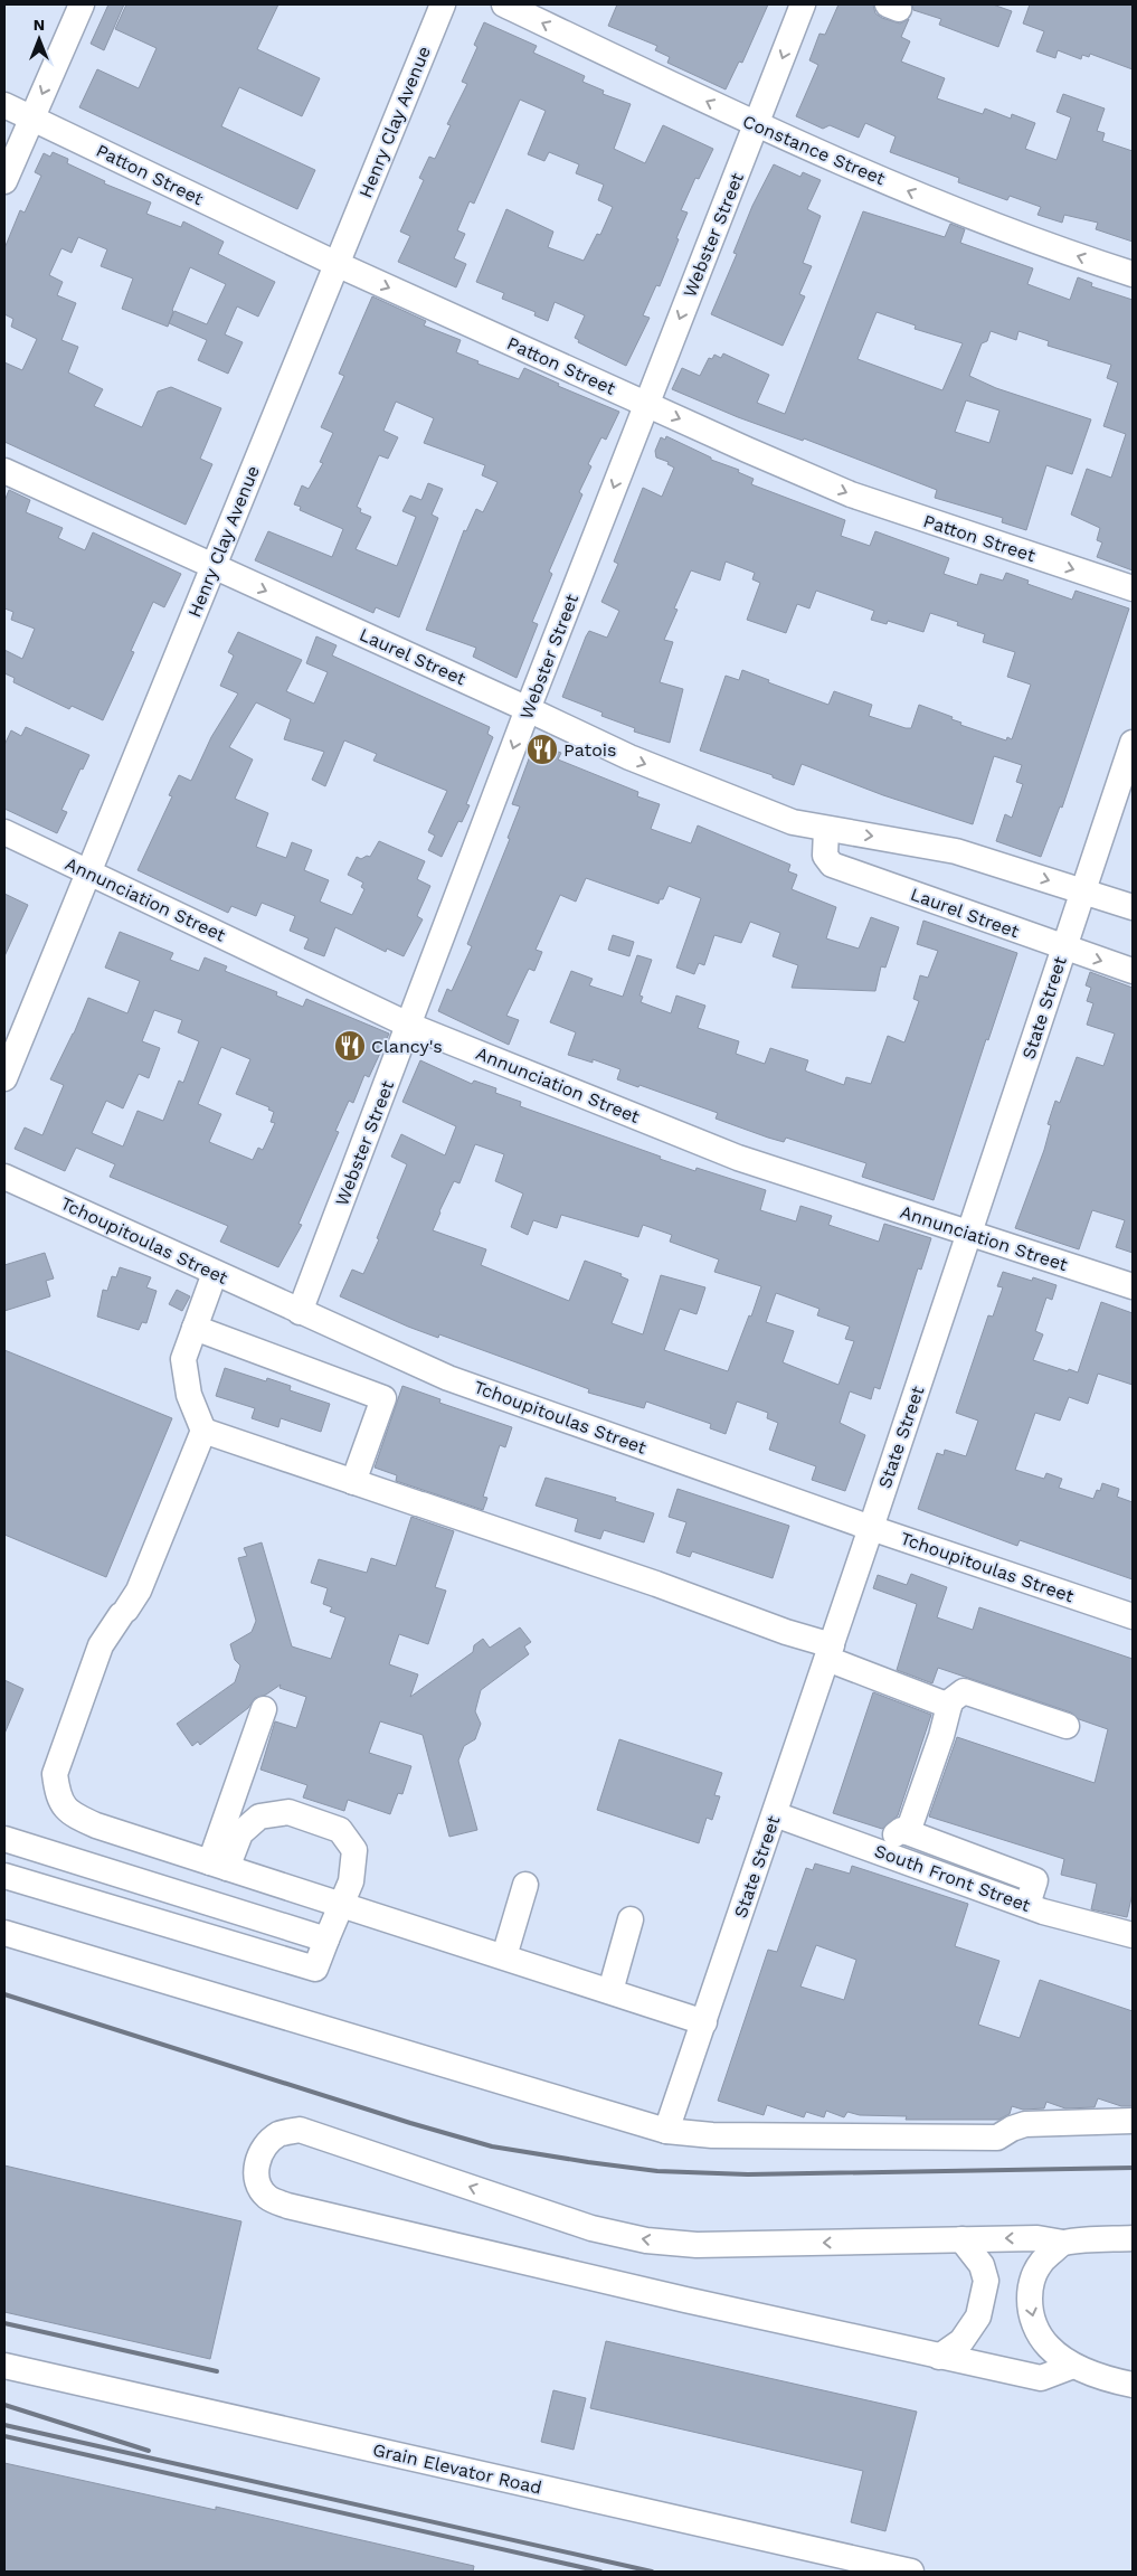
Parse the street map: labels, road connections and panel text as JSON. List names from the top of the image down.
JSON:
{
  "streets": {
    "street": [
      "Henry Clay Avenue",
      "Constance Street",
      "Patton Street",
      "Webster Street",
      "Laurel Street",
      "Annunciation Street",
      "State Street",
      "Tchoupitoulas Street",
      "South Front Street",
      "Grain Elevator Road"
    ]
  },
  "crossings": [
    ["Henry Clay Avenue", "Patton Street"],
    ["Henry Clay Avenue", "Laurel Street"],
    ["Henry Clay Avenue", "Annunciation Street"],
    ["Constance Street", "Webster Street"],
    ["Patton Street", "Webster Street"],
    ["Webster Street", "Laurel Street"],
    ["Webster Street", "Annunciation Street"],
    ["Webster Street", "Tchoupitoulas Street"],
    ["Laurel Street", "State Street"],
    ["Annunciation Street", "State Street"],
    ["State Street", "Tchoupitoulas Street"],
    ["State Street", "South Front Street"]
  ],
  "one_way": ["Constance Street", "Patton Street", "Webster Street"],
  "places": {
    "restaurant": ["Patois", "Clancy's"]
  },
  "north": "top"
}
